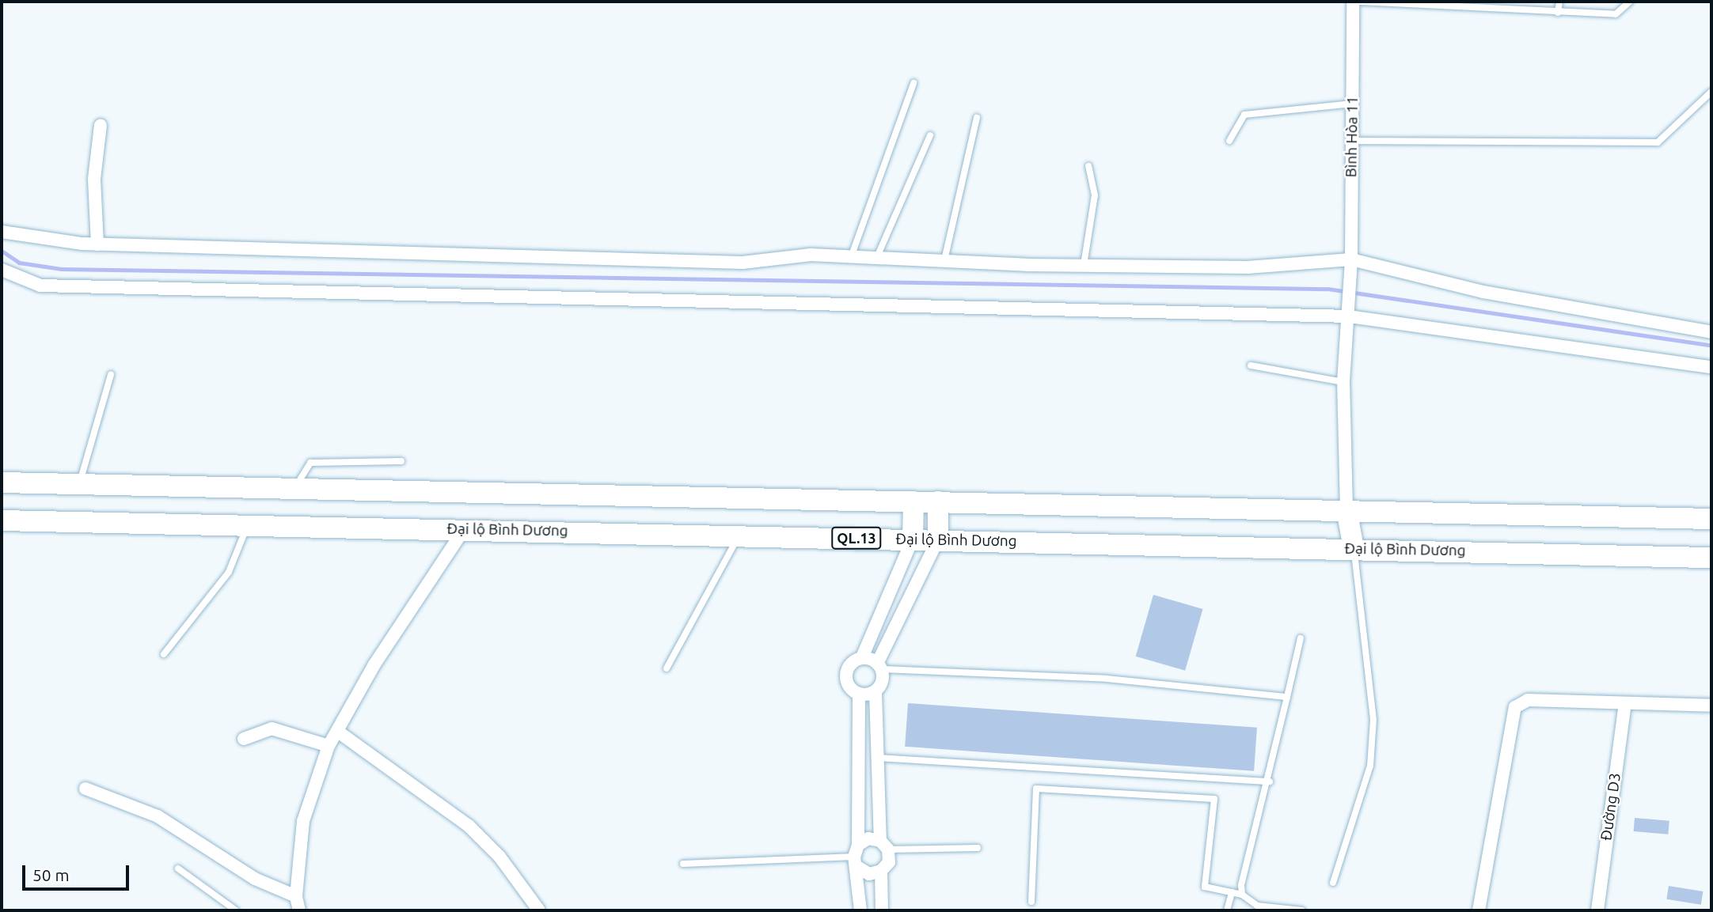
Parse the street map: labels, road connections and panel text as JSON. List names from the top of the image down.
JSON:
{
  "streets": {
    "highway": ["Đại lộ Bình Dương", "QL.13"],
    "street": ["Bình Hòa 11", "Đường D3"]
  },
  "scale_bar": "50 m"
}
